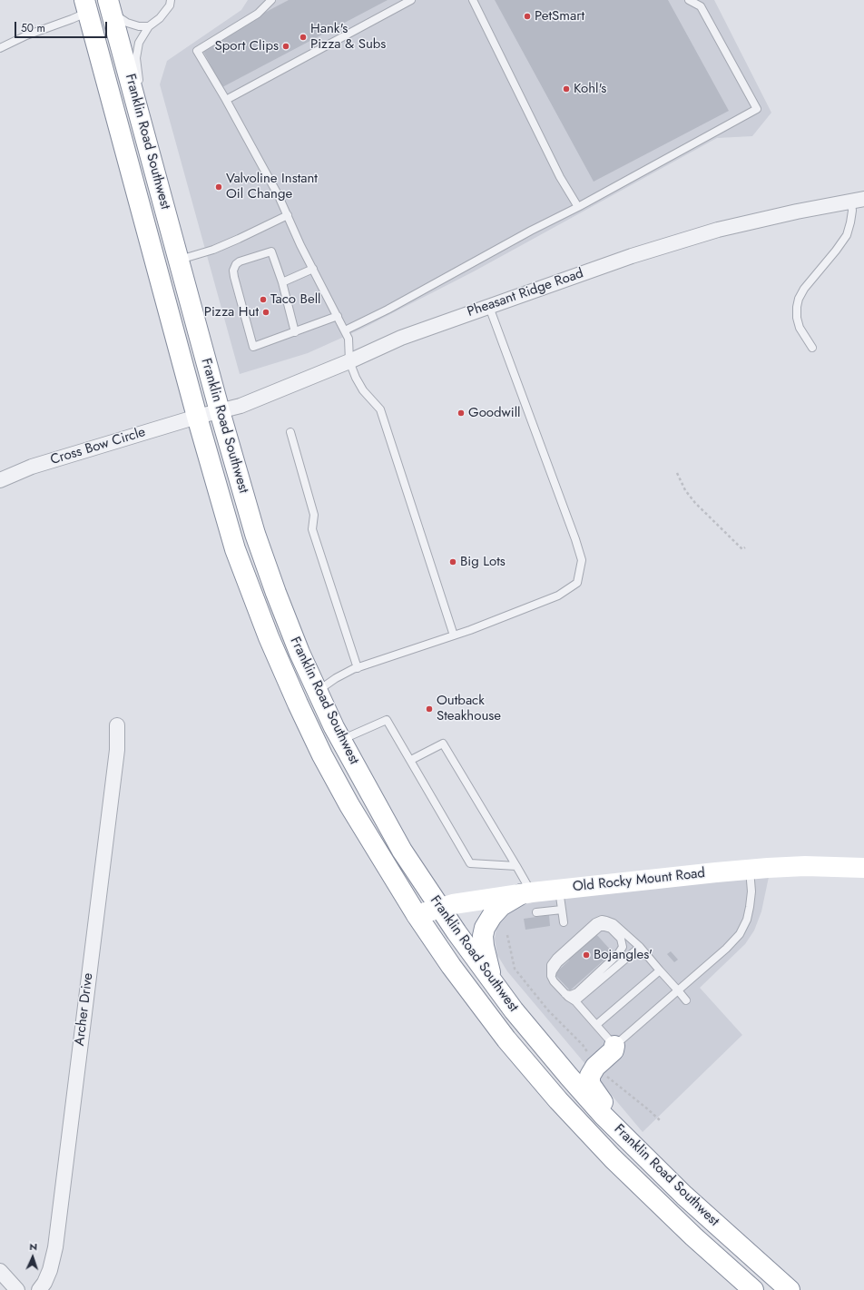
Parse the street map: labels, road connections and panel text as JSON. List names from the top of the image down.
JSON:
{
  "streets": {
    "main road": ["Franklin Road Southwest", "Old Rocky Mount Road"],
    "street": ["Pheasant Ridge Road", "Cross Bow Circle", "Archer Drive"]
  },
  "crossings": [
    ["Franklin Road Southwest", "Pheasant Ridge Road"],
    ["Franklin Road Southwest", "Cross Bow Circle"],
    ["Franklin Road Southwest", "Old Rocky Mount Road"],
    ["Pheasant Ridge Road", "Cross Bow Circle"]
  ],
  "places": [
    "PetSmart",
    "Hank's Pizza & Subs",
    "Sport Clips",
    "Kohl's",
    "Valvoline Instant Oil Change",
    "Taco Bell",
    "Pizza Hut",
    "Goodwill",
    "Big Lots",
    "Outback Steakhouse",
    "Bojangles'"
  ],
  "scale_bar": "50 m",
  "north": "top"
}
